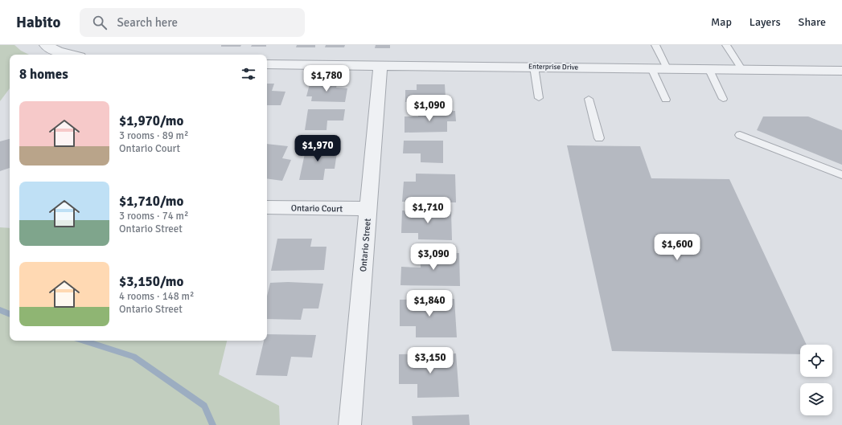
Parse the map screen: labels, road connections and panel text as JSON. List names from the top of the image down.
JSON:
{
  "streets": {
    "street": ["Enterprise Drive", "Ontario Court", "Ontario Street"]
  },
  "crossings": [
    ["Enterprise Drive", "Ontario Street"],
    ["Ontario Court", "Ontario Street"]
  ],
  "page": {
    "header": "Habito",
    "search": "Search here",
    "nav": ["Map", "Layers", "Share"],
    "heading": "8 homes",
    "price": [
      "$1,780",
      "$1,090",
      "$1,970",
      "$1,710",
      "$1,600",
      "$3,090",
      "$1,840",
      "$3,150"
    ],
    "list": [
      {
        "name": "$1,970/mo",
        "note": "3 rooms · 89 m² · Ontario Court"
      },
      {
        "name": "$1,710/mo",
        "note": "3 rooms · 74 m² · Ontario Street"
      },
      {
        "name": "$3,150/mo",
        "note": "4 rooms · 148 m² · Ontario Street"
      }
    ]
  }
}
